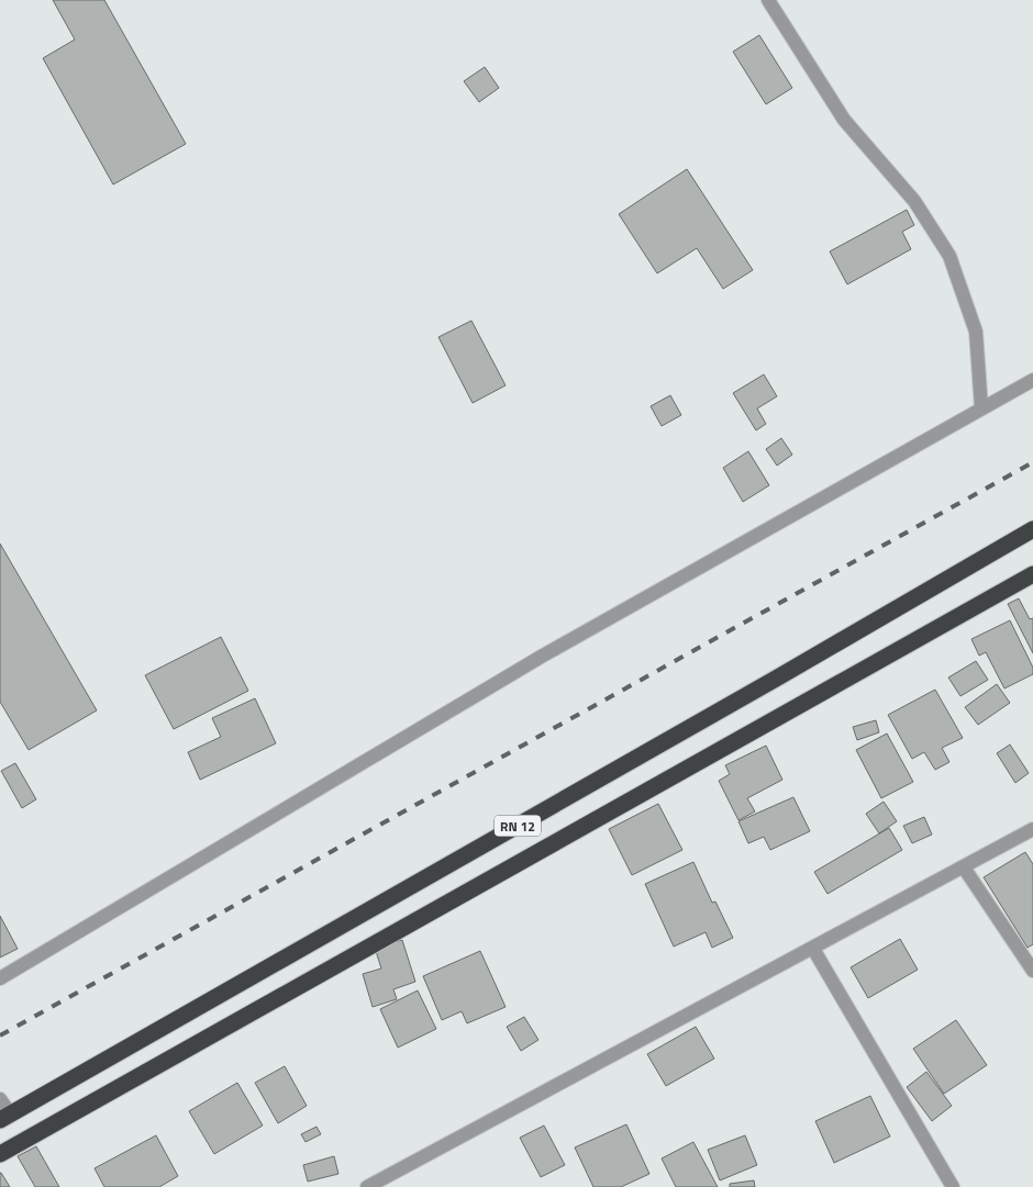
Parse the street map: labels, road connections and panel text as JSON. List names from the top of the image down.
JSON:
{
  "streets": {
    "highway": ["RN 12"]
  }
}
